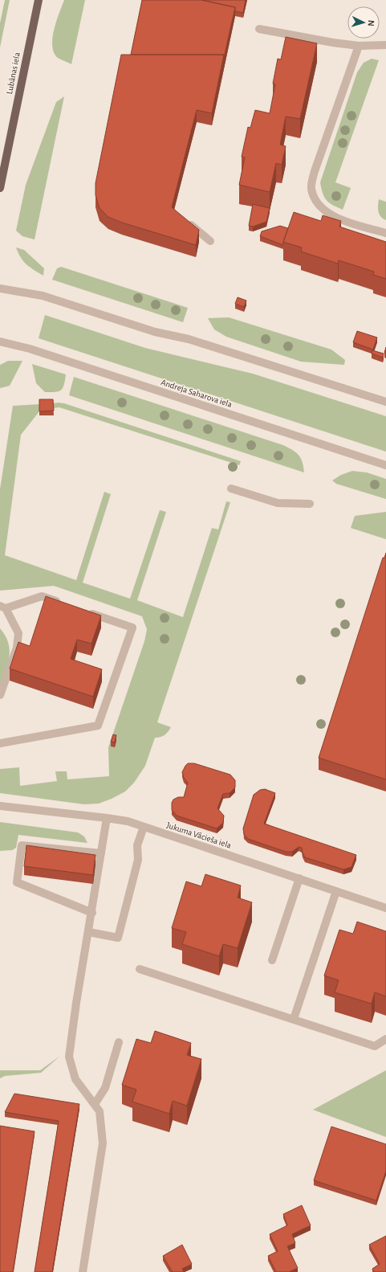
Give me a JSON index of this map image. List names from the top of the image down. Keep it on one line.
{"streets":{"main road":["Lubānas iela"],"street":["Andreja Saharova iela","Jukuma Vācieša iela"]},"north":"right"}
